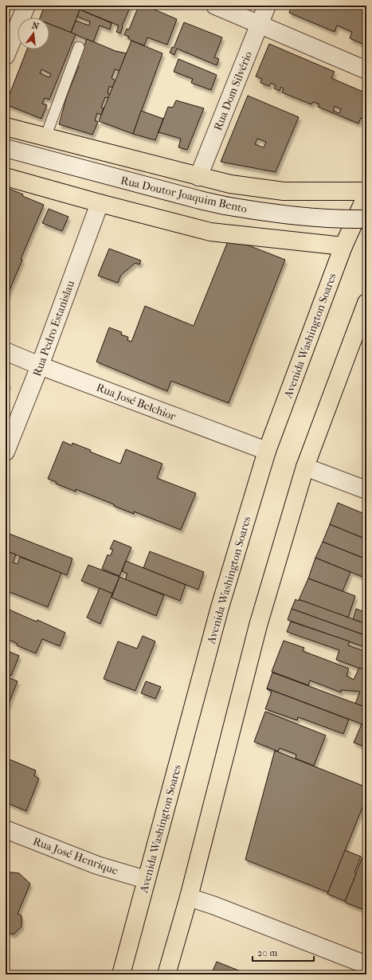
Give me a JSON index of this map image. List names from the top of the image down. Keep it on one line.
{"streets":{"highway":["Avenida Washington Soares"],"street":["Rua Dom Silvério","Rua Doutor Joaquim Bento","Rua Pedro Estanislau","Rua José Belchior","Rua José Henrique"]},"crossings":[["Rua Pedro Estanislau","Rua José Belchior"],["Avenida Washington Soares","Rua José Belchior"],["Avenida Washington Soares","Rua José Henrique"]],"scale_bar":"20 m","north":"top"}
